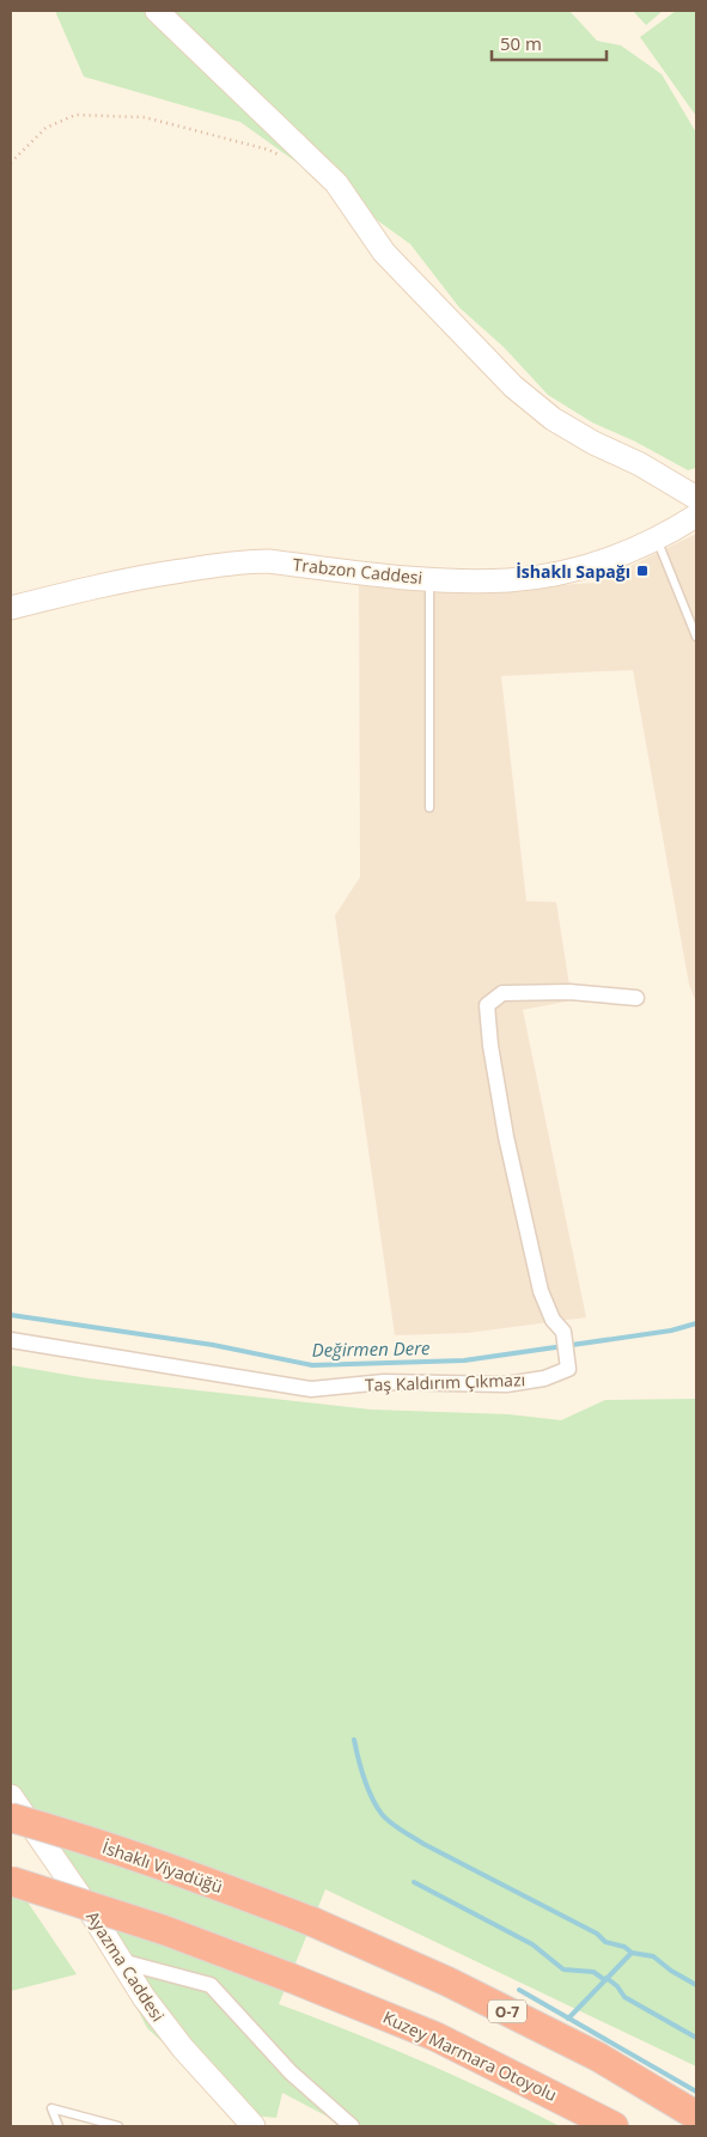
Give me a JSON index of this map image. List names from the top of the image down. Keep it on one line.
{"streets":{"highway":["İshaklı Viyadüğü","O-7","Kuzey Marmara Otoyolu"],"street":["Trabzon Caddesi","Taş Kaldırım Çıkmazı","Ayazma Caddesi"]},"water":["Değirmen Dere"],"places":{"transit":["İshaklı Sapağı"]},"scale_bar":"50 m"}
